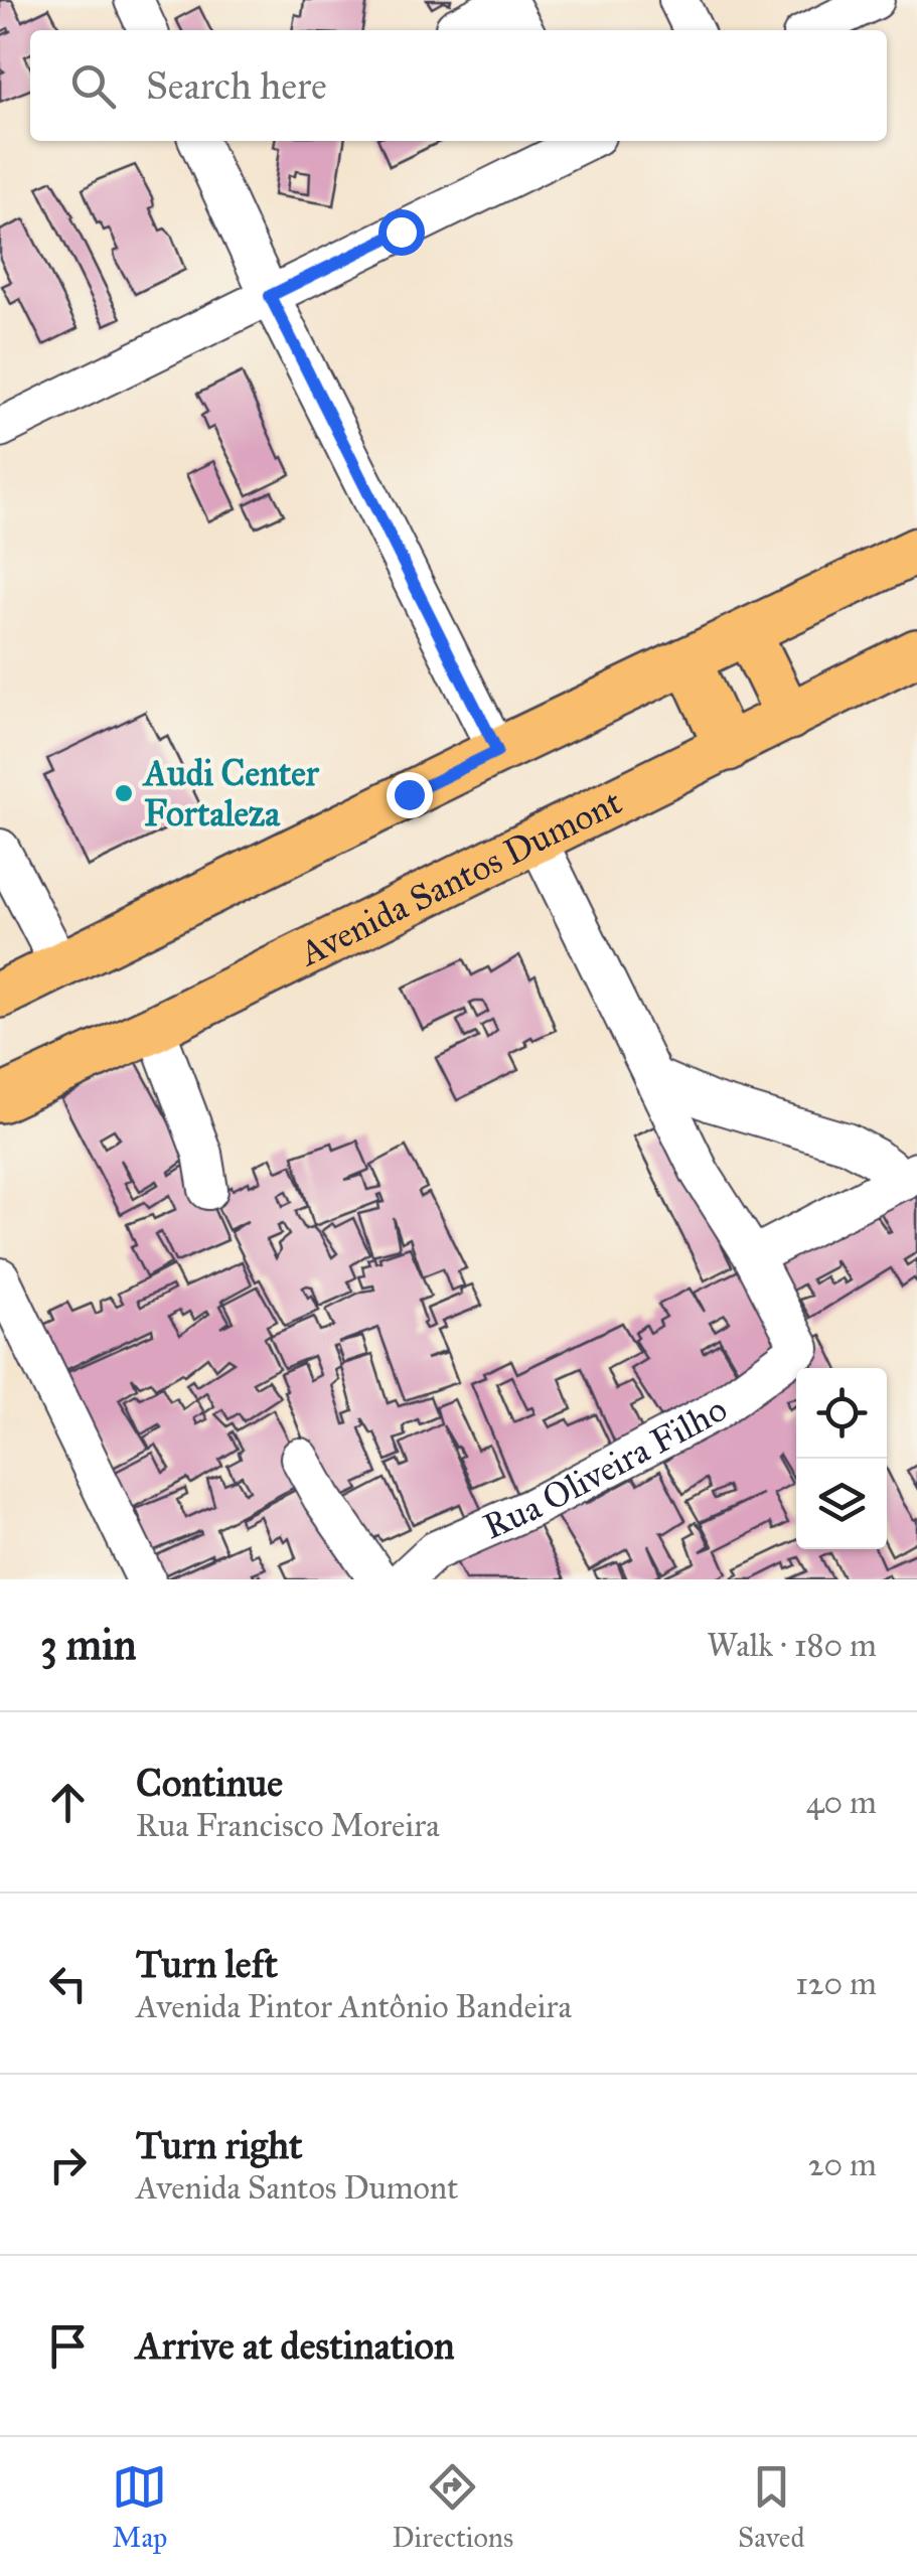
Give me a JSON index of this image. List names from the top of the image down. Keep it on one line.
{"streets":{"main road":["Avenida Santos Dumont"],"street":["Rua Oliveira Filho"]},"places":["Audi Center Fortaleza"],"page":{"search":"Search here","heading":["3 min","Walk · 180 m"],"list":[["Continue","Rua Francisco Moreira","40 m"],["Turn left","Avenida Pintor Antônio Bandeira","120 m"],["Turn right","Avenida Santos Dumont","20 m"],"Arrive at destination"],"nav":["Map","Directions","Saved"]}}
